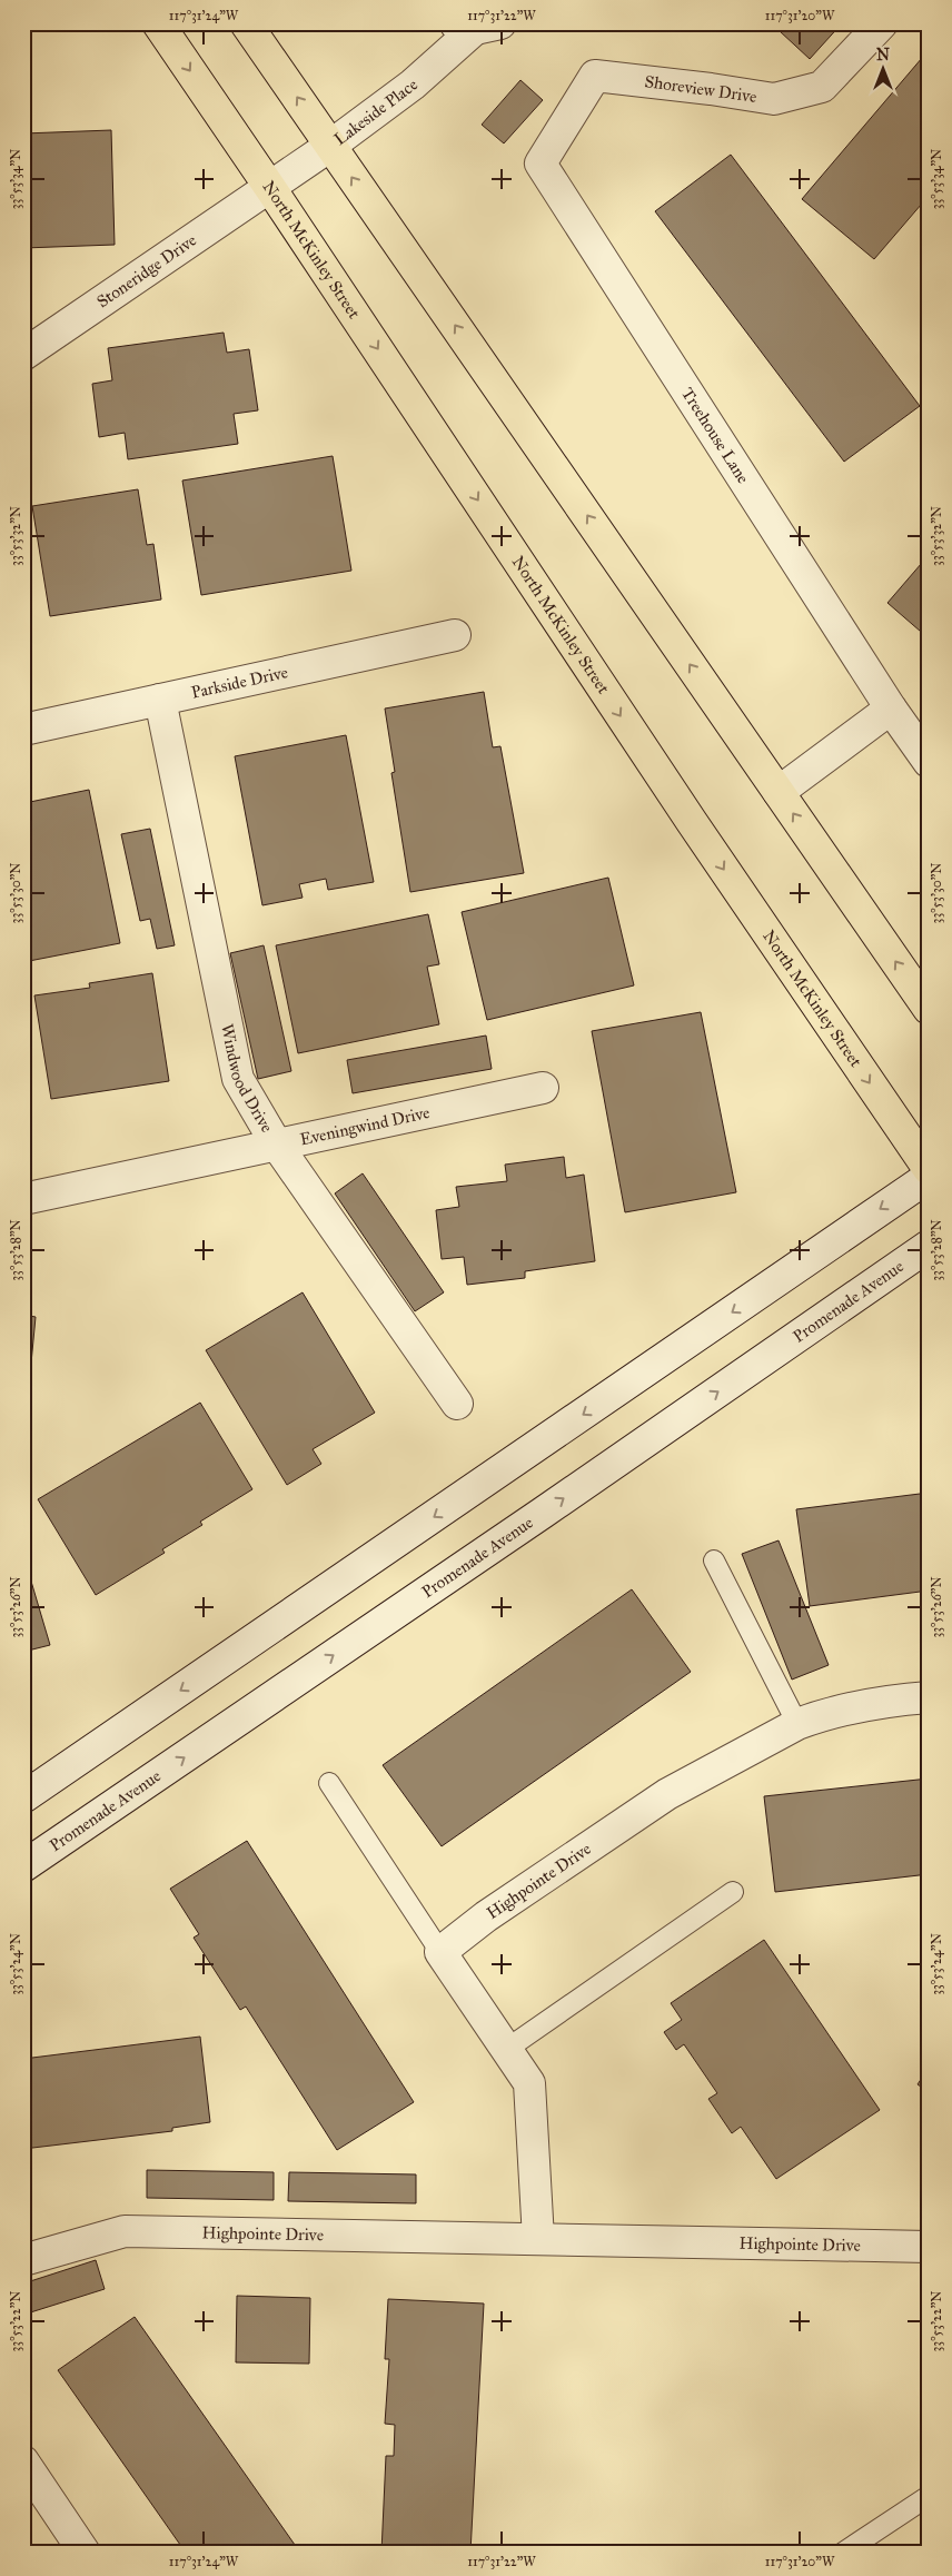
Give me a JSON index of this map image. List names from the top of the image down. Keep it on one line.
{"streets":{"main road":["North McKinley Street"],"street":["Shoreview Drive","Lakeside Place","Stoneridge Drive","Treehouse Lane","Parkside Drive","Windwood Drive","Eveningwind Drive","Promenade Avenue","Highpointe Drive"]},"crossings":[["Shoreview Drive","Treehouse Lane"],["Lakeside Place","North McKinley Street"],["Lakeside Place","Stoneridge Drive"],["North McKinley Street","Stoneridge Drive"],["Parkside Drive","Windwood Drive"],["Windwood Drive","Eveningwind Drive"]],"north":"top","coordinates":["117°31'24\"W","117°31'22\"W","117°31'20\"W","33°53'34\"N","33°53'32\"N","33°53'30\"N","33°53'28\"N","33°53'26\"N","33°53'24\"N","33°53'22\"N"]}
